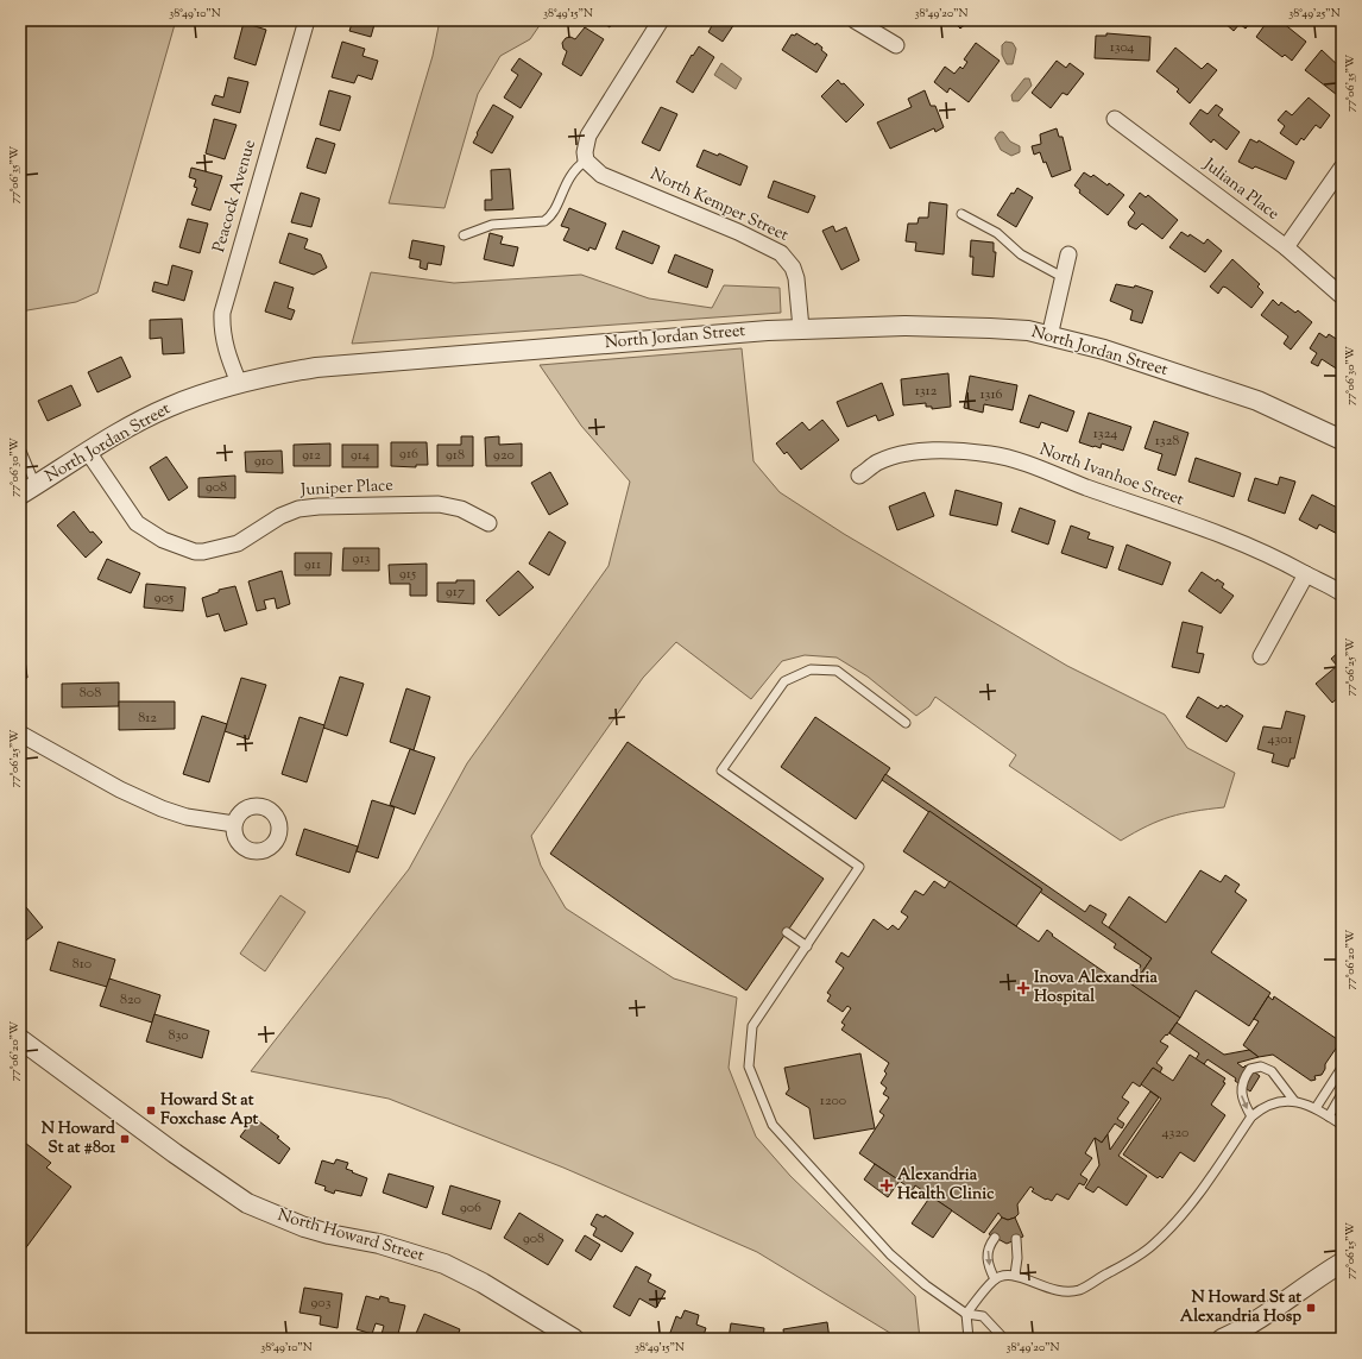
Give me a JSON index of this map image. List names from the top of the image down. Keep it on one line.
{"streets":{"street":["Juliana Place","Peacock Avenue","North Kemper Street","North Jordan Street","North Ivanhoe Street","Juniper Place","North Howard Street"]},"crossings":[["Peacock Avenue","North Jordan Street"],["North Kemper Street","North Jordan Street"],["North Jordan Street","Juniper Place"]],"places":{"health":["Inova Alexandria Hospital","Alexandria Health Clinic"],"transit":["Howard St at Foxchase Apt","N Howard St at #801","N Howard St at Alexandria Hosp"]},"house_numbers":["1304","1312","1316","1324","1328","916","912","914","918","920","910","908","913","911","915","917","905","808","812","4301","810","820","830","1200","4320","906","908","903"],"coordinates":["38°49'10\"N","38°49'15\"N","38°49'20\"N","38°49'25\"N","77°06'35\"W","77°06'30\"W","77°06'25\"W","77°06'20\"W","77°06'15\"W"]}
